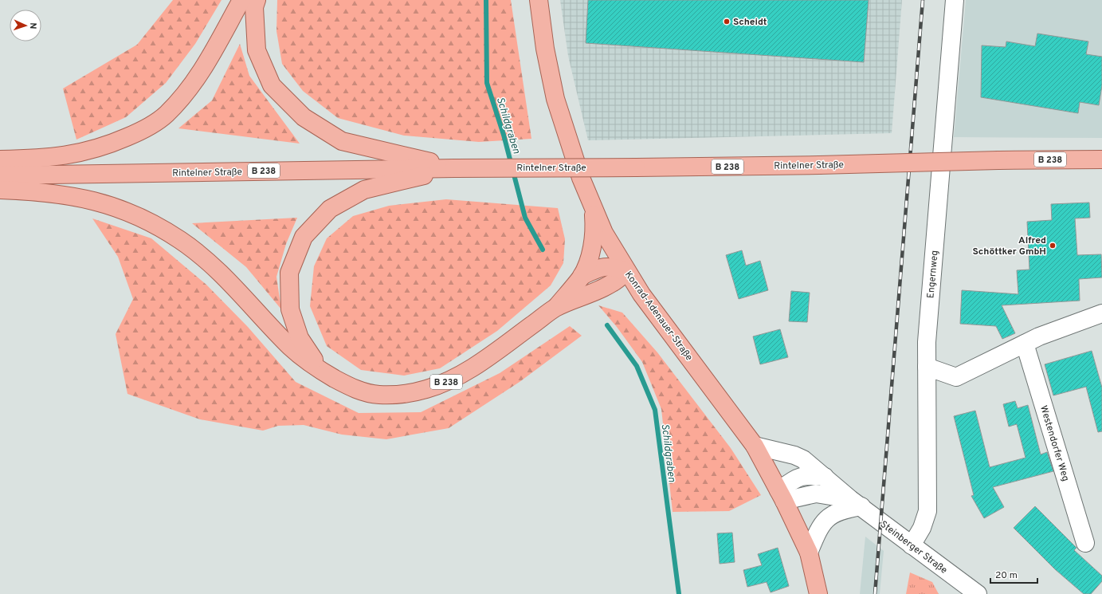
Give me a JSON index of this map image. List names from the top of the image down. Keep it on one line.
{"streets":{"main road":["B 238","Rintelner Straße","Konrad-Adenauer-Straße"],"street":["Engernweg","Westendorfer Weg","Steinberger Straße"]},"crossings":[["B 238","Rintelner Straße"],["B 238","Konrad-Adenauer-Straße"],["Engernweg","Steinberger Straße"],["Konrad-Adenauer-Straße","Steinberger Straße"]],"water":["Schildgraben"],"places":["Scheidt","Alfred Schöttker GmbH"],"scale_bar":"20 m","north":"right"}
